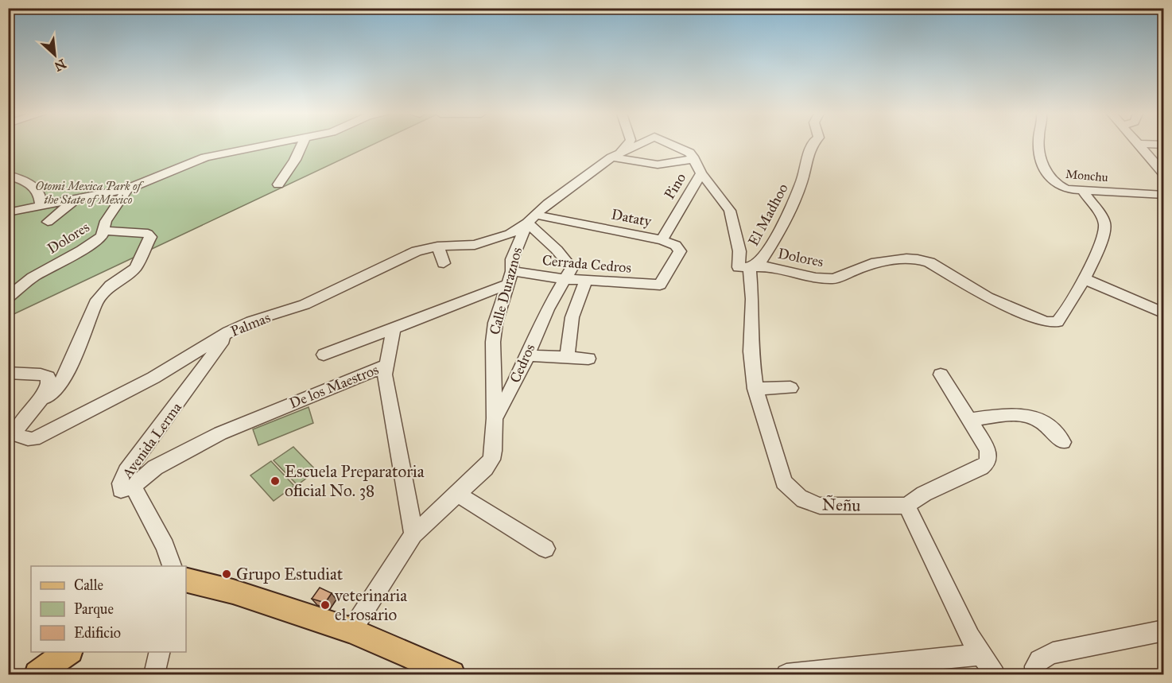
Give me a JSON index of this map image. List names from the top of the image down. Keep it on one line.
{"streets":{"street":["Monchu","Pino","El Madhoo","Dataty","Dolores","Cerrada Cedros","Calle Duraznos","Palmas","Cedros","De los Maestros","Avenida Lerma","Ñeñu"]},"crossings":[["Pino","Dataty"],["El Madhoo","Dolores"],["El Madhoo","Ñeñu"],["Dataty","Cerrada Cedros"],["Dataty","Calle Duraznos"],["Dataty","Palmas"],["Dataty","Cedros"],["Dolores","Palmas"],["Dolores","Ñeñu"],["Cerrada Cedros","Calle Duraznos"],["Cerrada Cedros","Cedros"],["Calle Duraznos","Palmas"],["Calle Duraznos","Cedros"],["Palmas","Cedros"],["Palmas","Avenida Lerma"],["De los Maestros","Avenida Lerma"]],"parks":["Otomi Mexica Park of the State of Mexico"],"places":["Escuela Preparatoria oficial No. 38","Grupo Estudiat","veterinaria el rosario"],"legend":["Calle","Parque","Edificio"],"north":"bottom right"}
